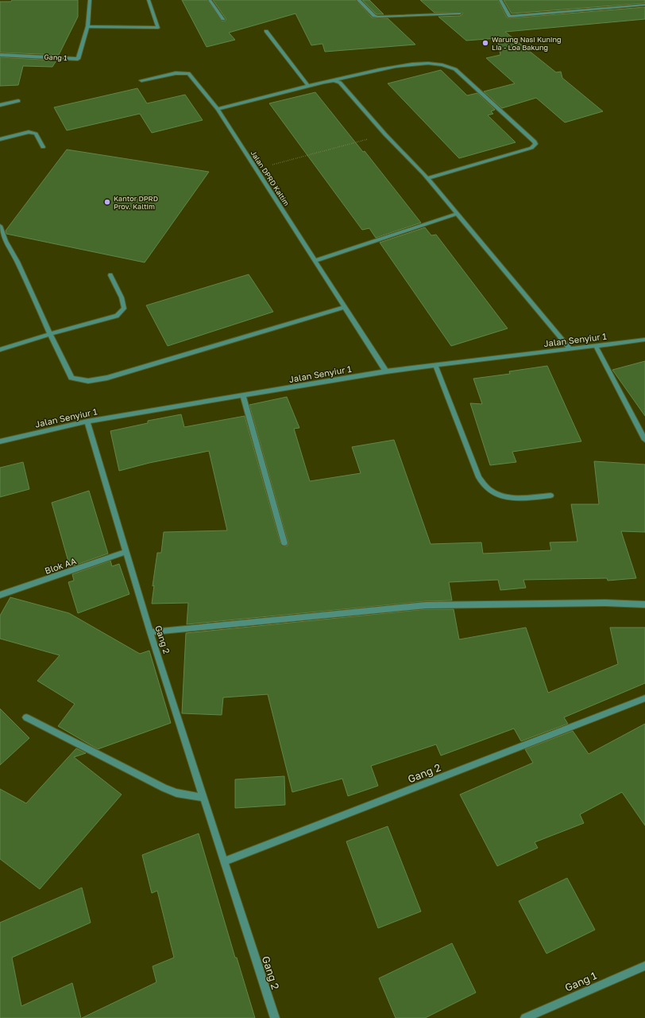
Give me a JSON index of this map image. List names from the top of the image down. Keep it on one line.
{"streets":{"street":["Gang 1","Jalan DPRD Kaltim","Jalan Senyiur 1","Blok AA","Gang 2"]},"crossings":[["Jalan DPRD Kaltim","Jalan Senyiur 1"],["Jalan Senyiur 1","Gang 2"],["Blok AA","Gang 2"]],"places":["Warung Nasi Kuning Lia - Loa Bakung","Kantor DPRD Prov. Kaltim"]}
